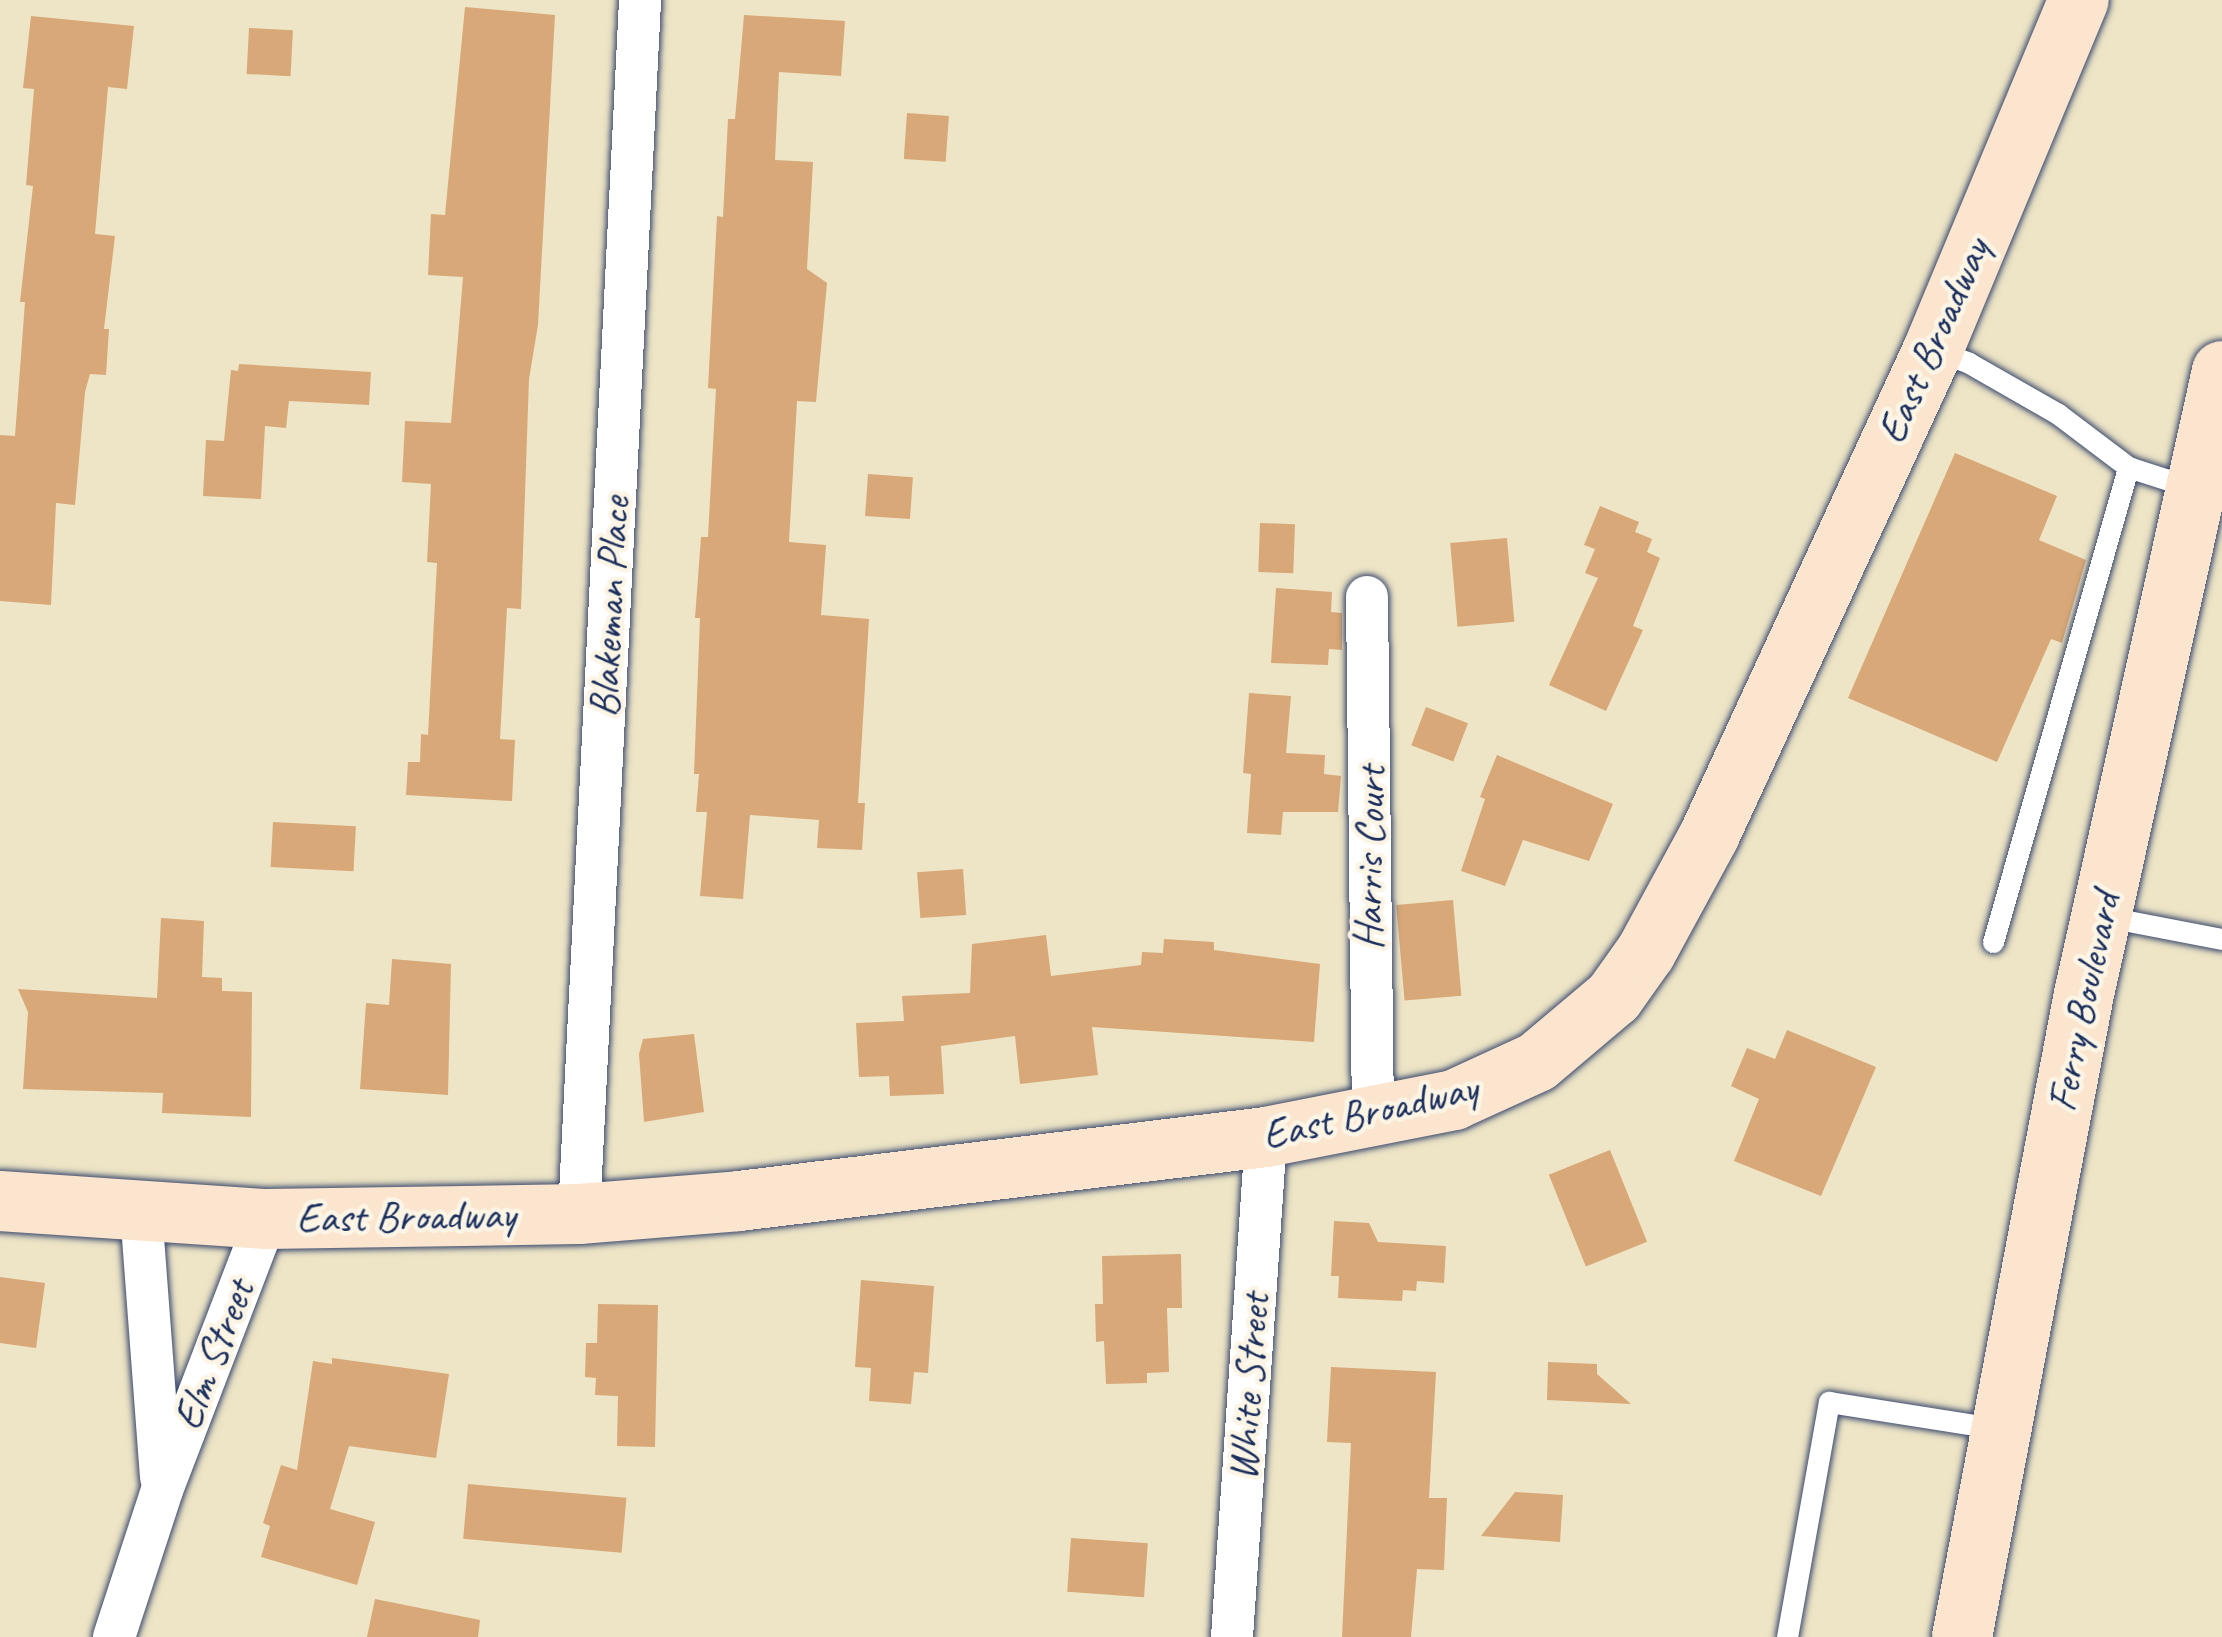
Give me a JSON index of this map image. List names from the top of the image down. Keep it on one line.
{"streets":{"street":["East Broadway","Blakeman Place","Harris Court","Ferry Boulevard","Elm Street","White Street"]},"crossings":[["East Broadway","Blakeman Place"],["East Broadway","Harris Court"],["East Broadway","Elm Street"],["East Broadway","White Street"]]}
